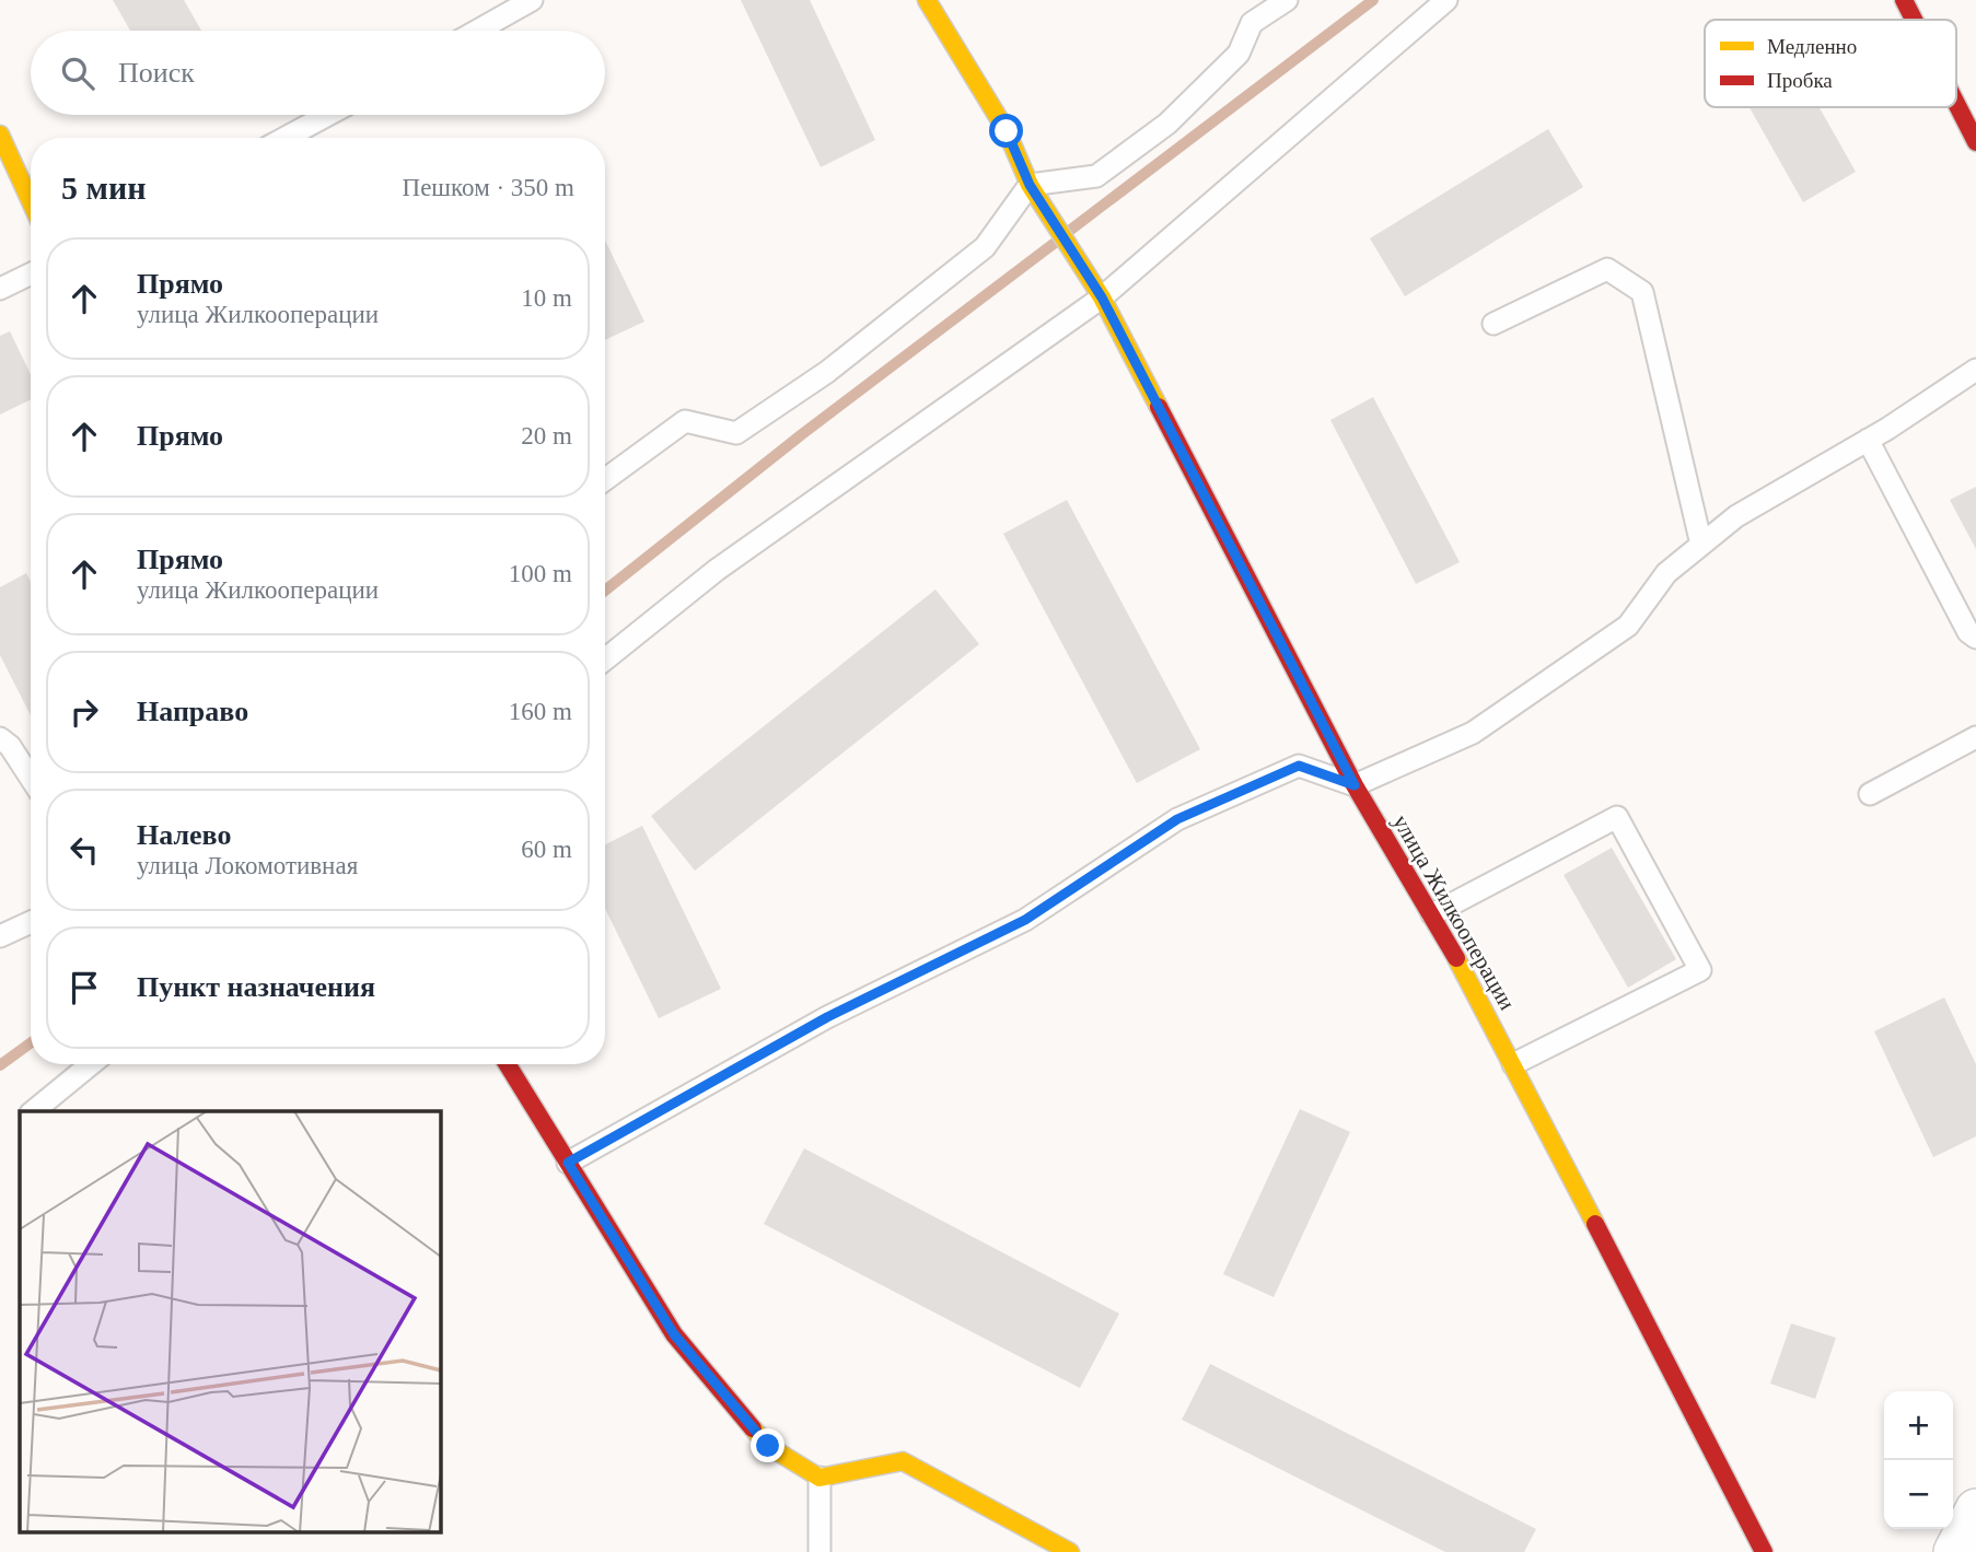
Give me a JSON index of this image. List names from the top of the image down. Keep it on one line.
{"streets":{"street":["улица Жилкооперации"]},"legend":["Медленно","Пробка"],"page":{"search":"Поиск","heading":["5 мин","Пешком · 350 m"],"list":[["Прямо","улица Жилкооперации","10 m"],["Прямо","20 m"],["Прямо","улица Жилкооперации","100 m"],["Направо","160 m"],["Налево","улица Локомотивная","60 m"],"Пункт назначения"],"map_buttons":["+","−"]}}
